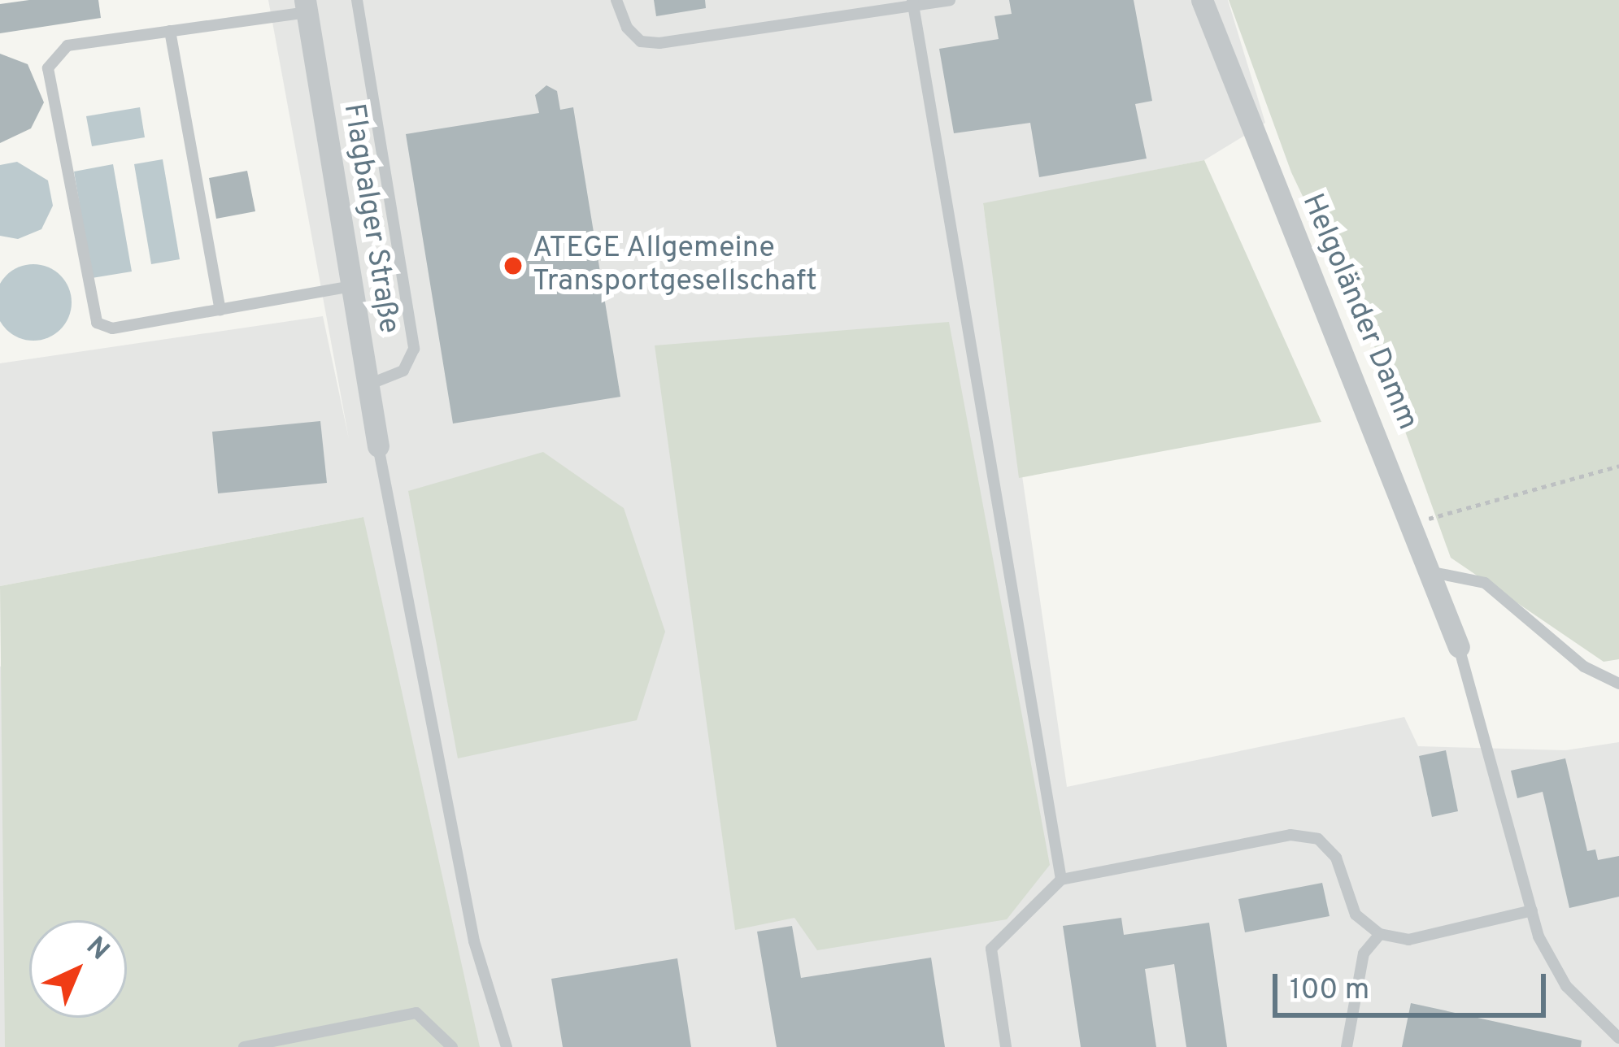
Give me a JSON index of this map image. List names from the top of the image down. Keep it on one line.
{"streets":{"street":["Flagbalger Straße","Helgoländer Damm"]},"places":["ATEGE Allgemeine Transportgesellschaft"],"scale_bar":"100 m","north":"top right"}
